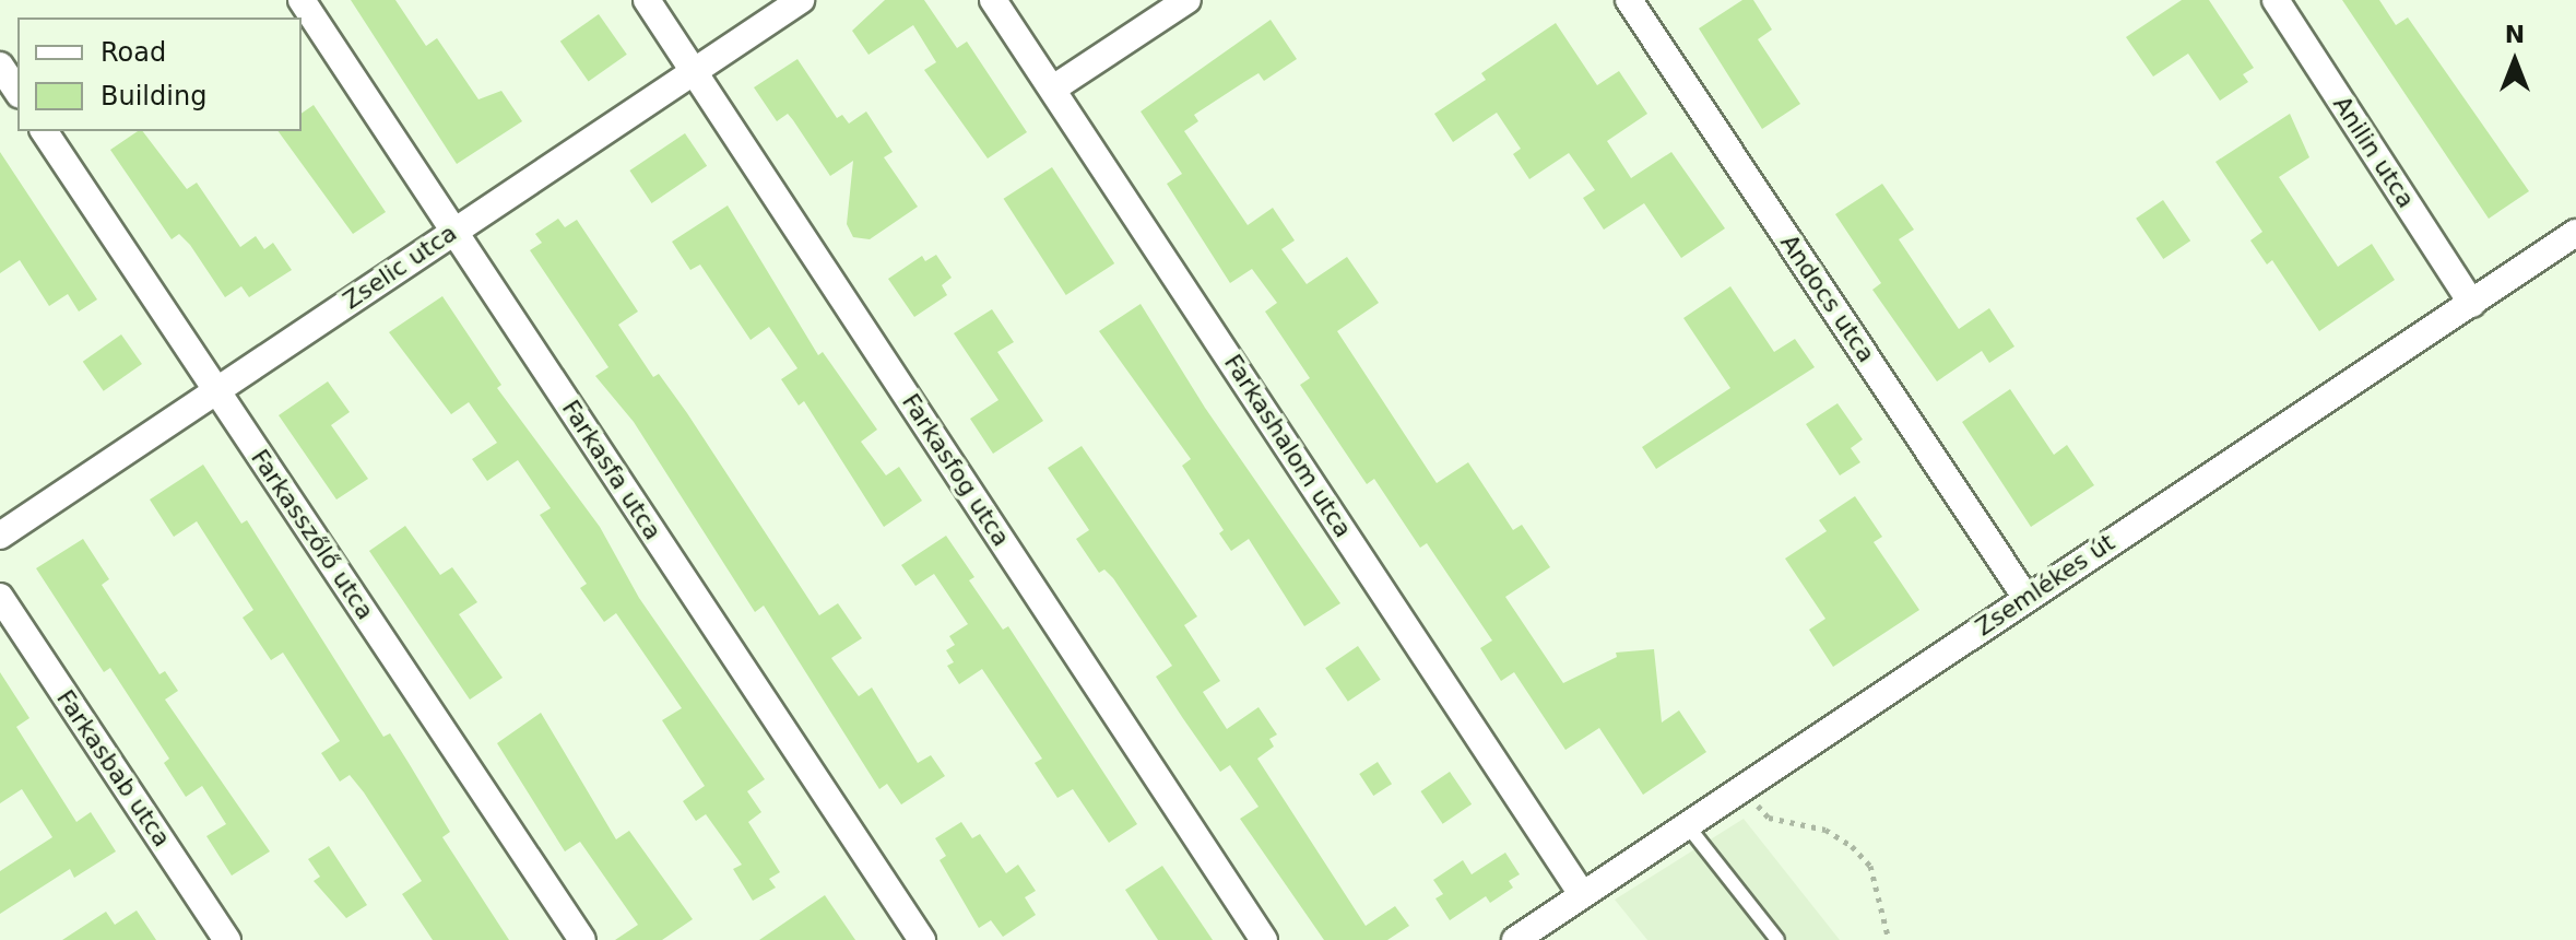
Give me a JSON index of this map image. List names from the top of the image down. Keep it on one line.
{"streets":{"street":["Anilin utca","Zselic utca","Andocs utca","Farkashalom utca","Farkasfa utca","Farkasfog utca","Farkasszőlő utca","Zsemlékes út","Farkasbab utca"]},"crossings":[["Anilin utca","Zsemlékes út"],["Zselic utca","Farkasfa utca"],["Zselic utca","Farkasfog utca"],["Zselic utca","Farkasszőlő utca"],["Andocs utca","Zsemlékes út"],["Farkashalom utca","Zsemlékes út"]],"legend":["Road","Building"],"north":"top"}
